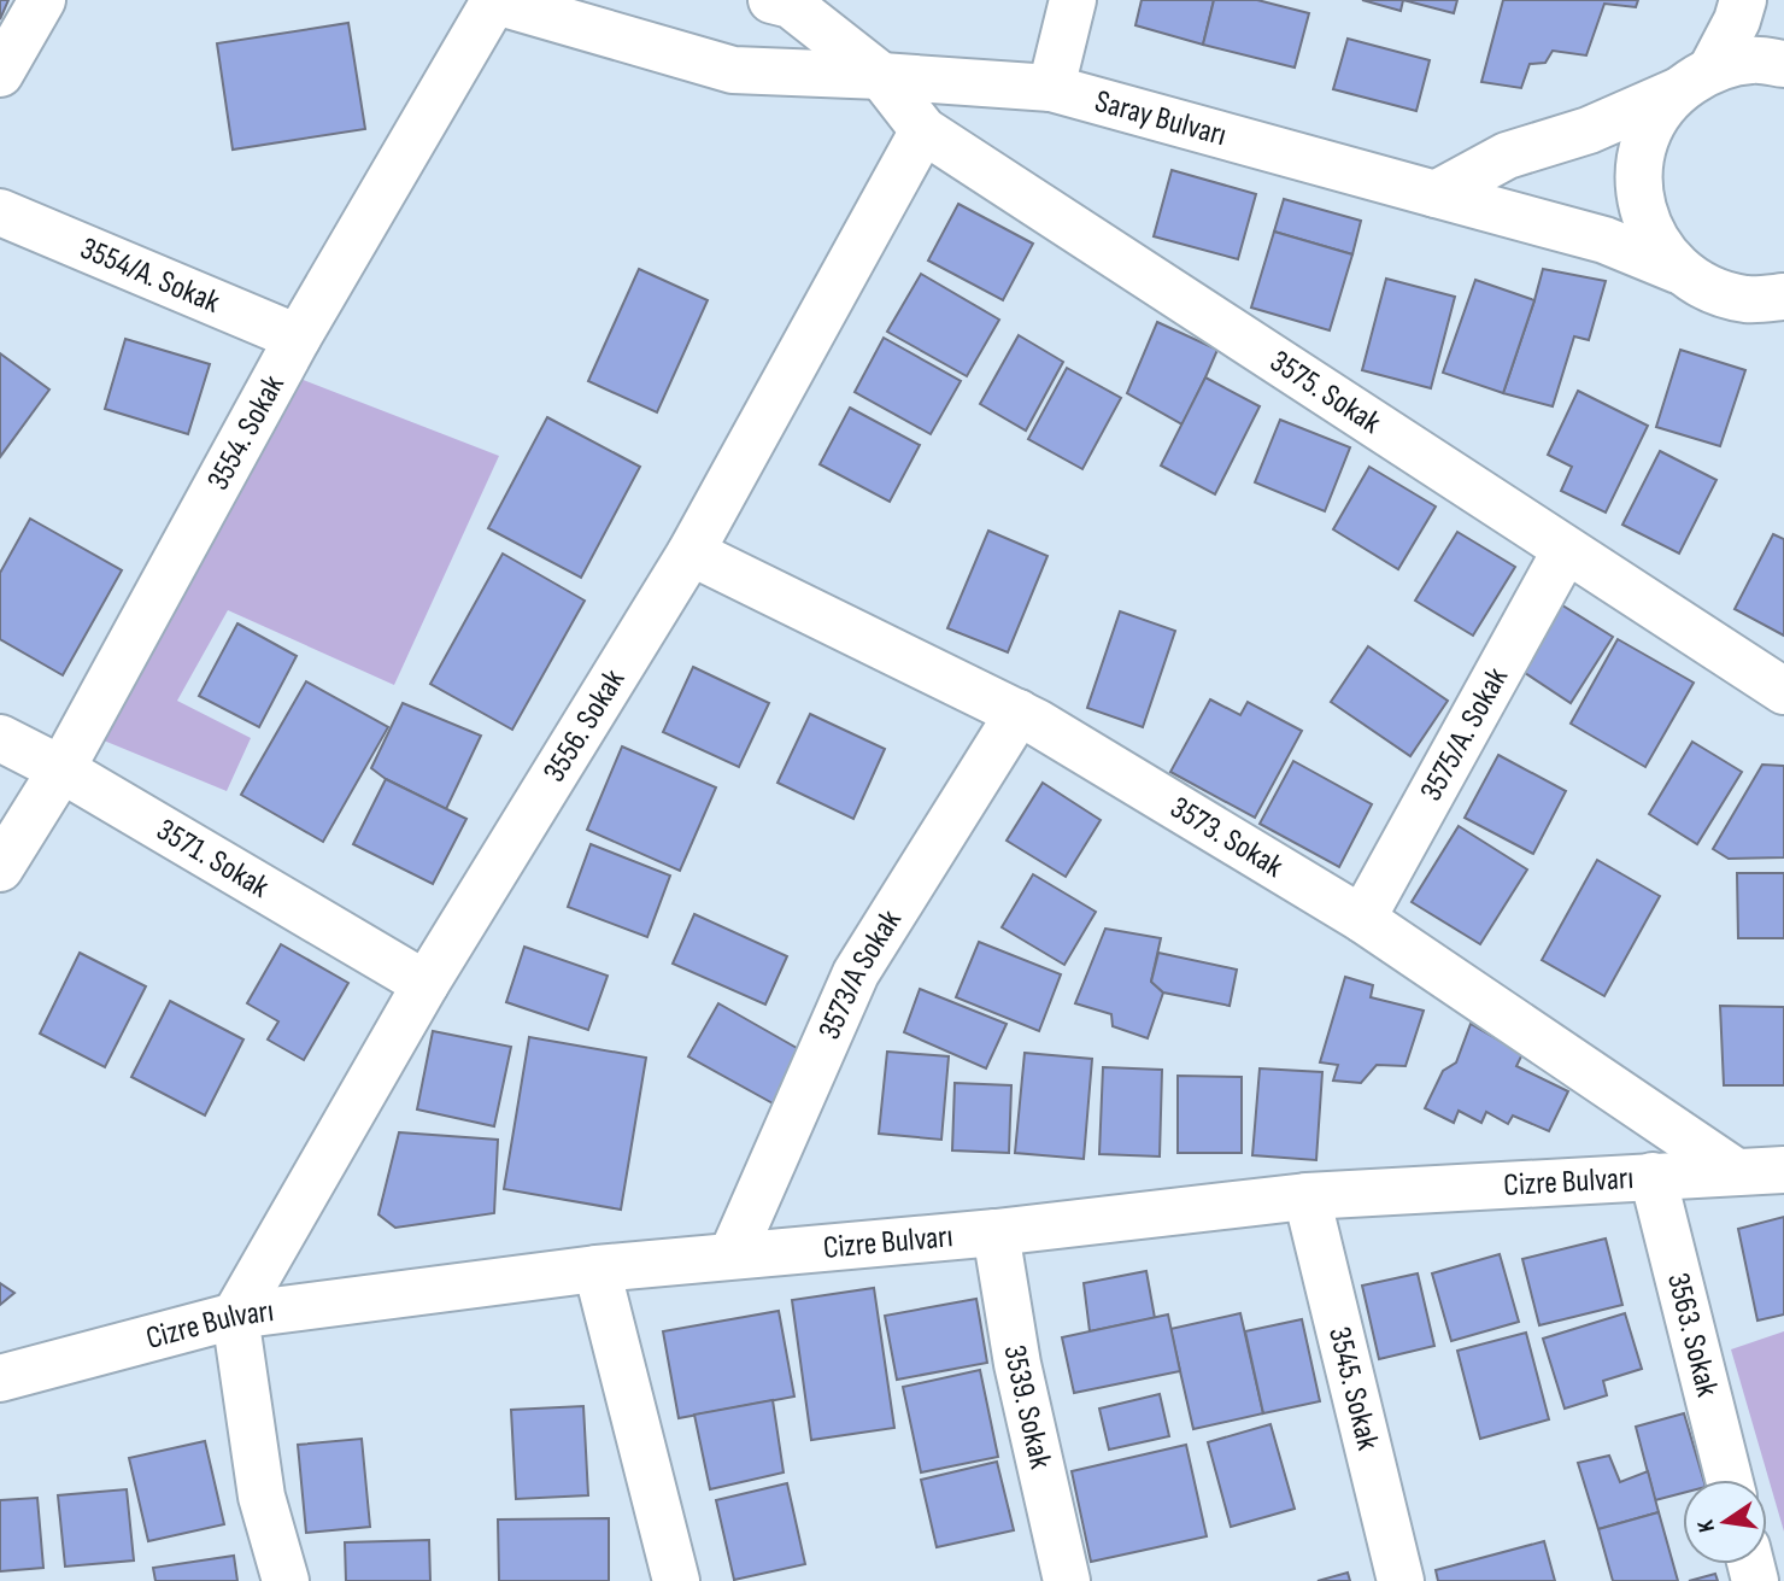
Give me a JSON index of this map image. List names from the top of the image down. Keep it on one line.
{"streets":{"street":["Saray Bulvarı","3554/A. Sokak","3575. Sokak","3554. Sokak","3556. Sokak","3575/A. Sokak","3573. Sokak","3571. Sokak","3573/A Sokak","Cizre Bulvarı","3563. Sokak","3545. Sokak","3539. Sokak"]},"crossings":[["Saray Bulvarı","3575. Sokak"],["Saray Bulvarı","3554. Sokak"],["3554/A. Sokak","3554. Sokak"],["3575. Sokak","3556. Sokak"],["3575. Sokak","3575/A. Sokak"],["3554. Sokak","3571. Sokak"],["3556. Sokak","3573. Sokak"],["3556. Sokak","3571. Sokak"],["3556. Sokak","Cizre Bulvarı"],["3575/A. Sokak","3573. Sokak"],["3573. Sokak","3573/A Sokak"],["3573. Sokak","Cizre Bulvarı"],["3573/A Sokak","Cizre Bulvarı"],["Cizre Bulvarı","3563. Sokak"],["Cizre Bulvarı","3545. Sokak"],["Cizre Bulvarı","3539. Sokak"]],"north":"left"}
